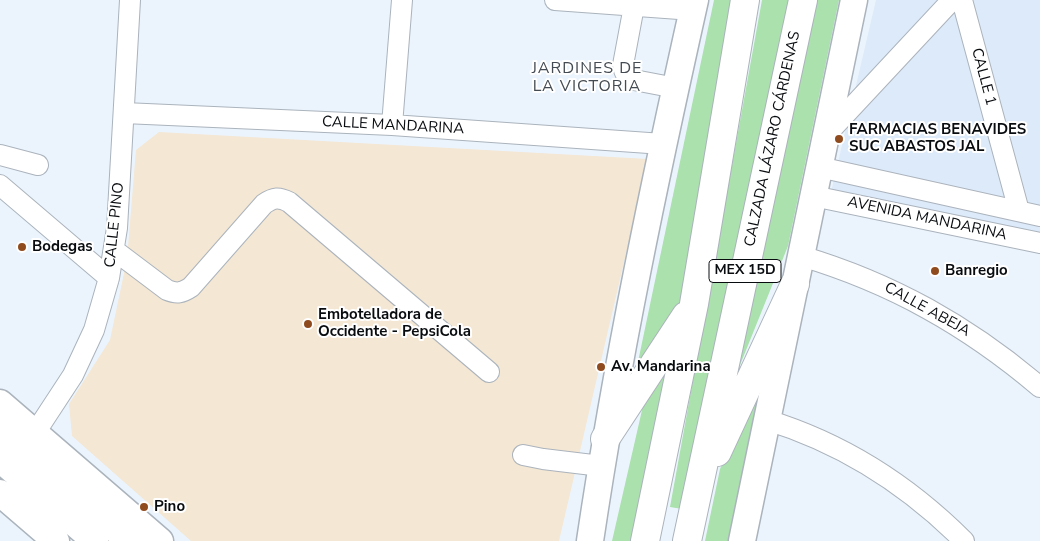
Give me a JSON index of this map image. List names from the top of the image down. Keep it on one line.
{"streets":{"highway":["CALZADA LÁZARO CÁRDENAS","MEX 15D"],"street":["CALLE 1","CALLE MANDARINA","AVENIDA MANDARINA","CALLE PINO","CALLE ABEJA"]},"crossings":[["CALLE 1","AVENIDA MANDARINA"],["CALLE MANDARINA","CALLE PINO"]],"districts":["JARDINES DE LA VICTORIA"],"places":["FARMACIAS BENAVIDES SUC ABASTOS JAL","Bodegas","Banregio","Embotelladora de Occidente - PepsiCola","Av. Mandarina","Pino"]}
